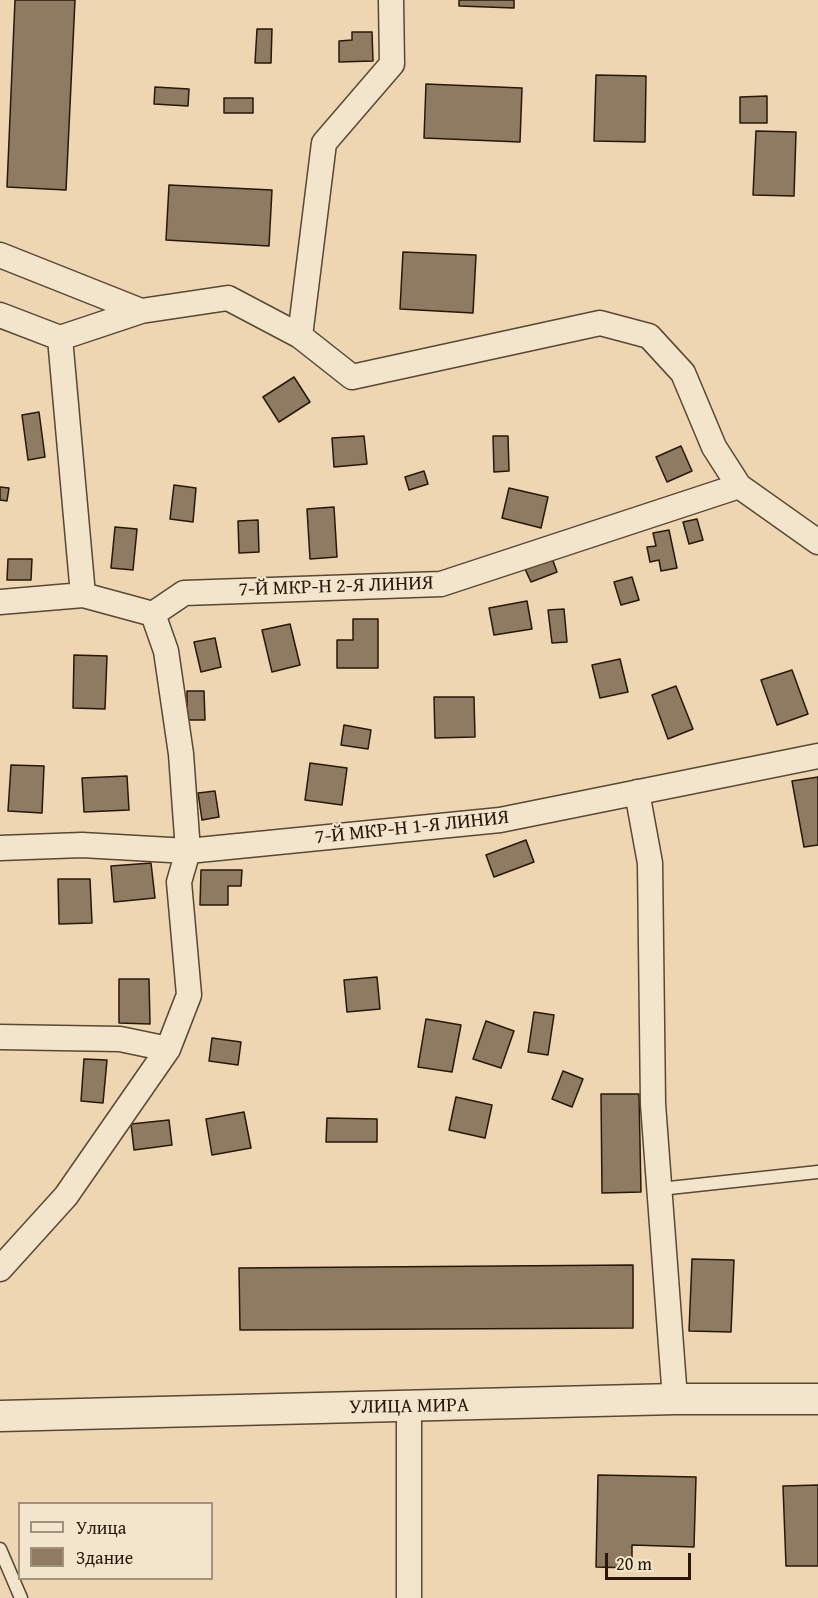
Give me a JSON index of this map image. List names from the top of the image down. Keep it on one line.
{"streets":{"street":["7-Й МКР-Н 2-Я ЛИНИЯ","7-Й МКР-Н 1-Я ЛИНИЯ","УЛИЦА МИРА"]},"legend":["Улица","Здание"],"scale_bar":"20 m"}
